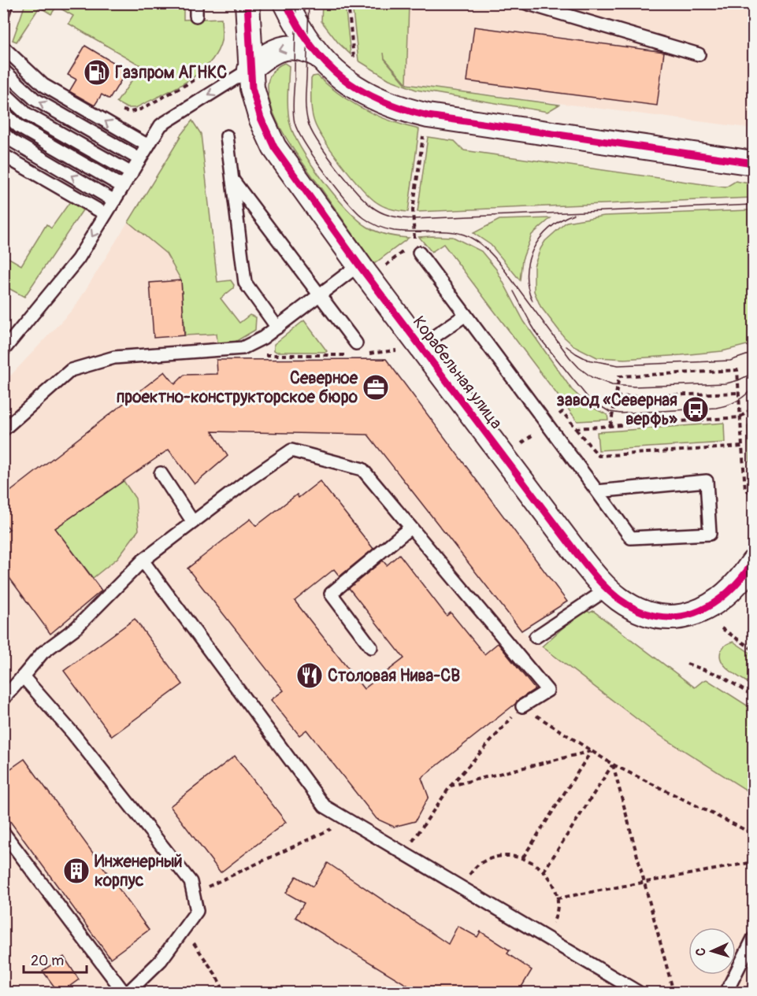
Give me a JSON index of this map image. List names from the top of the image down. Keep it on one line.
{"streets":{"street":["Корабельная улица"]},"places":{"fuel station":["Газпром АГНКС"],"office":["Северное проектно-конструкторское бюро"],"bus stop":["завод «Северная верфь»"],"restaurant":["Столовая Нива-СВ"],"building":["Инженерный корпус"]},"scale_bar":"20 m","north":"left"}
